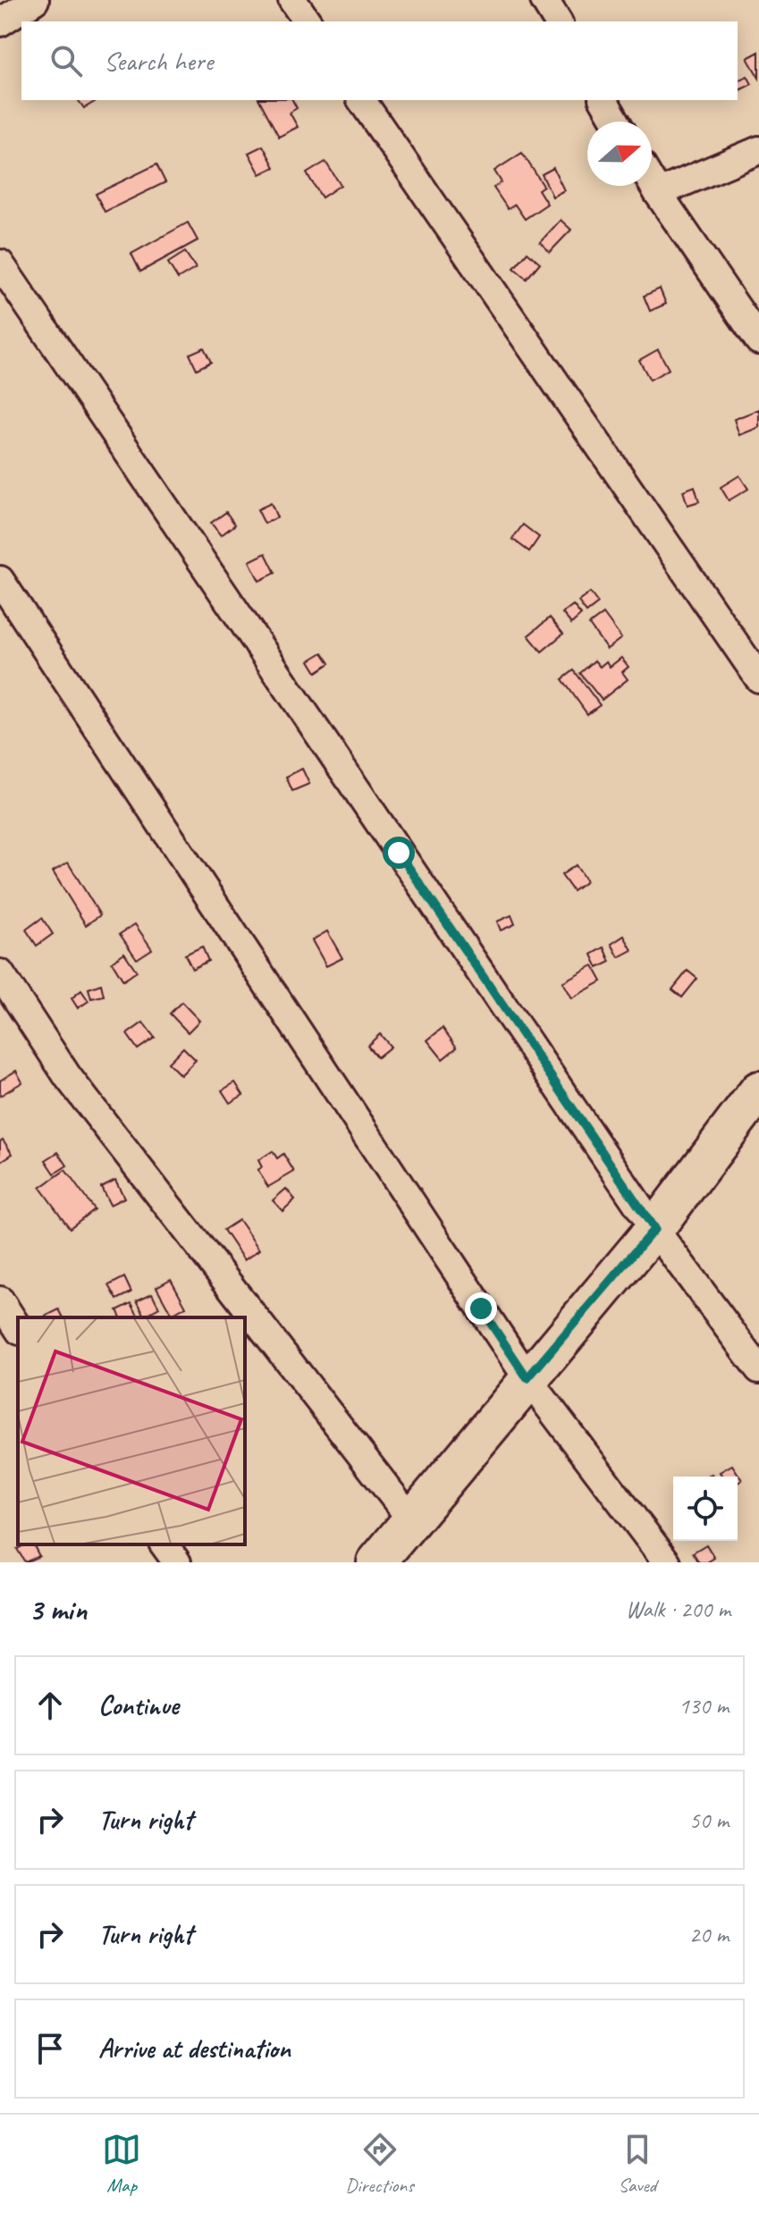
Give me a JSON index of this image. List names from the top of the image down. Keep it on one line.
{"north":"right","page":{"search":"Search here","heading":["3 min","Walk · 200 m"],"list":[["Continue","130 m"],["Turn right","50 m"],["Turn right","20 m"],"Arrive at destination"],"nav":["Map","Directions","Saved"]}}
